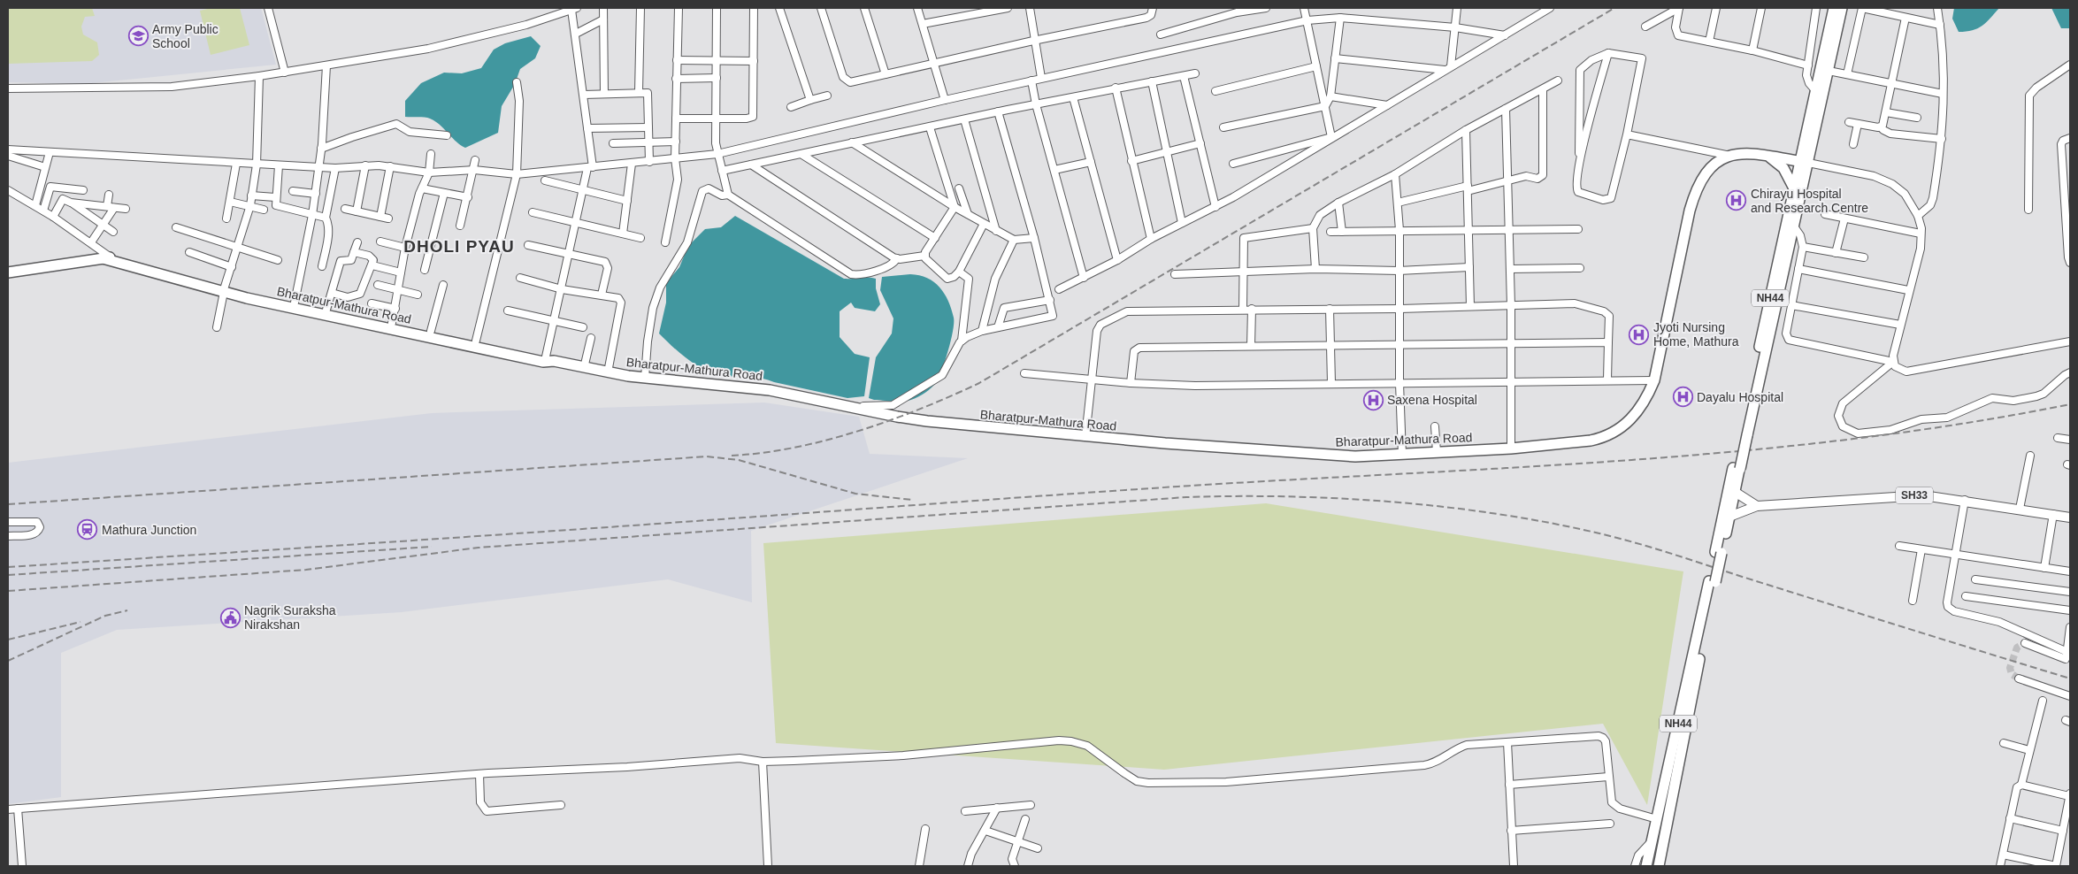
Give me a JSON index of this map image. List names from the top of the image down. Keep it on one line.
{"streets":{"highway":["NH44","Bharatpur-Mathura Road"],"main road":["SH33"]},"crossings":[["NH44","Bharatpur-Mathura Road"],["NH44","SH33"]],"districts":["DHOLI PYAU"],"places":{"school or university":["Army Public School"],"hospital":["Chirayu Hospital and Research Centre","Jyoti Nursing Home, Mathura","Dayalu Hospital","Saxena Hospital"],"station":["Mathura Junction"],"public building":["Nagrik Suraksha Nirakshan"]}}
